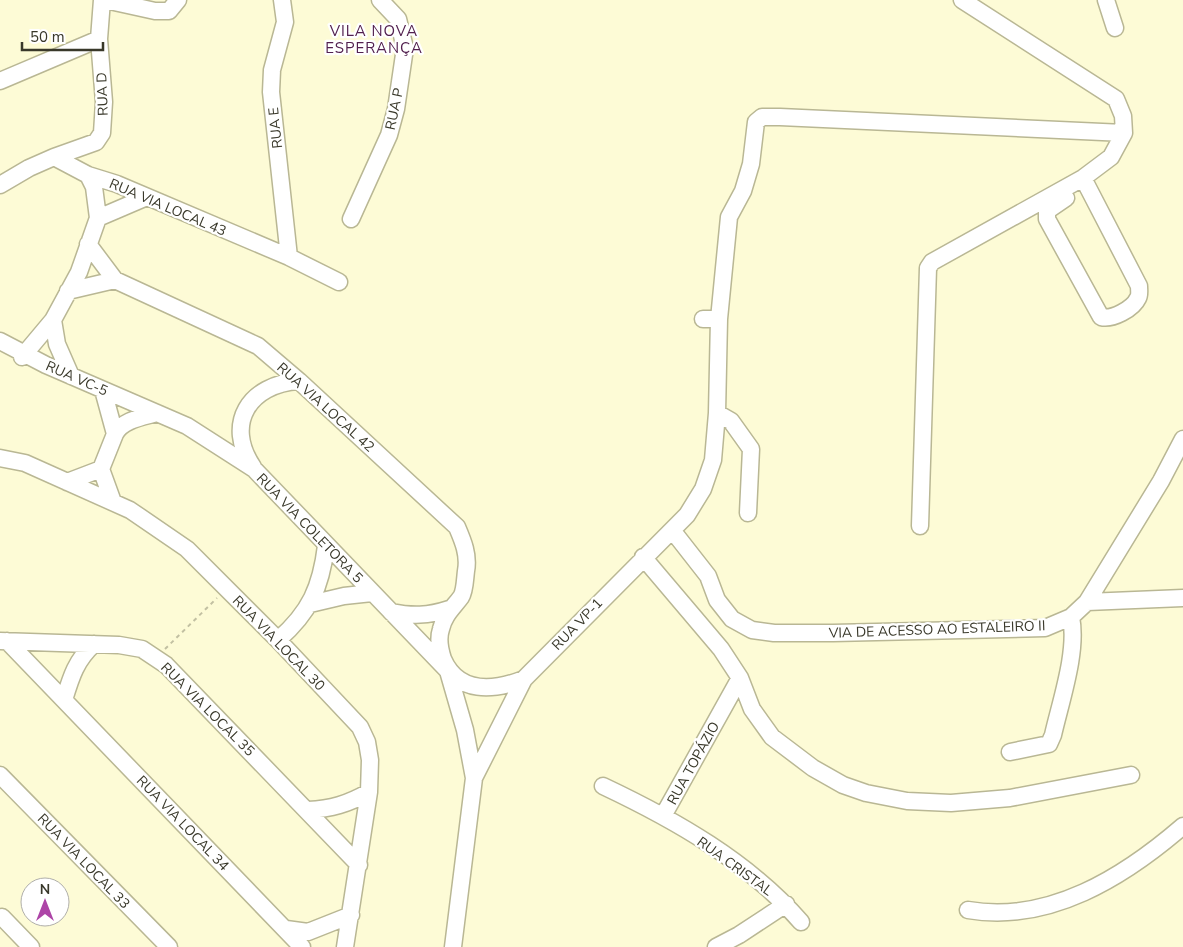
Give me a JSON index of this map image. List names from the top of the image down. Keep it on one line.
{"streets":{"street":["RUA D","RUA P","RUA E","RUA VIA LOCAL 43","RUA VC-5","RUA VIA LOCAL 42","RUA VIA COLETORA 5","RUA VP-1","VIA DE ACESSO AO ESTALEIRO II","RUA VIA LOCAL 30","RUA VIA LOCAL 35","RUA TOPÁZIO","RUA VIA LOCAL 34","RUA VIA LOCAL 33","RUA CRISTAL"]},"crossings":[["RUA D","RUA VIA LOCAL 43"],["RUA E","RUA VIA LOCAL 43"],["RUA VC-5","RUA VIA COLETORA 5"],["RUA VIA COLETORA 5","RUA VP-1"],["RUA VP-1","VIA DE ACESSO AO ESTALEIRO II"],["RUA VIA LOCAL 30","RUA VIA LOCAL 35"],["RUA VIA LOCAL 35","RUA VIA LOCAL 34"],["RUA TOPÁZIO","RUA CRISTAL"]],"districts":["VILA NOVA ESPERANÇA"],"scale_bar":"50 m","north":"top"}
